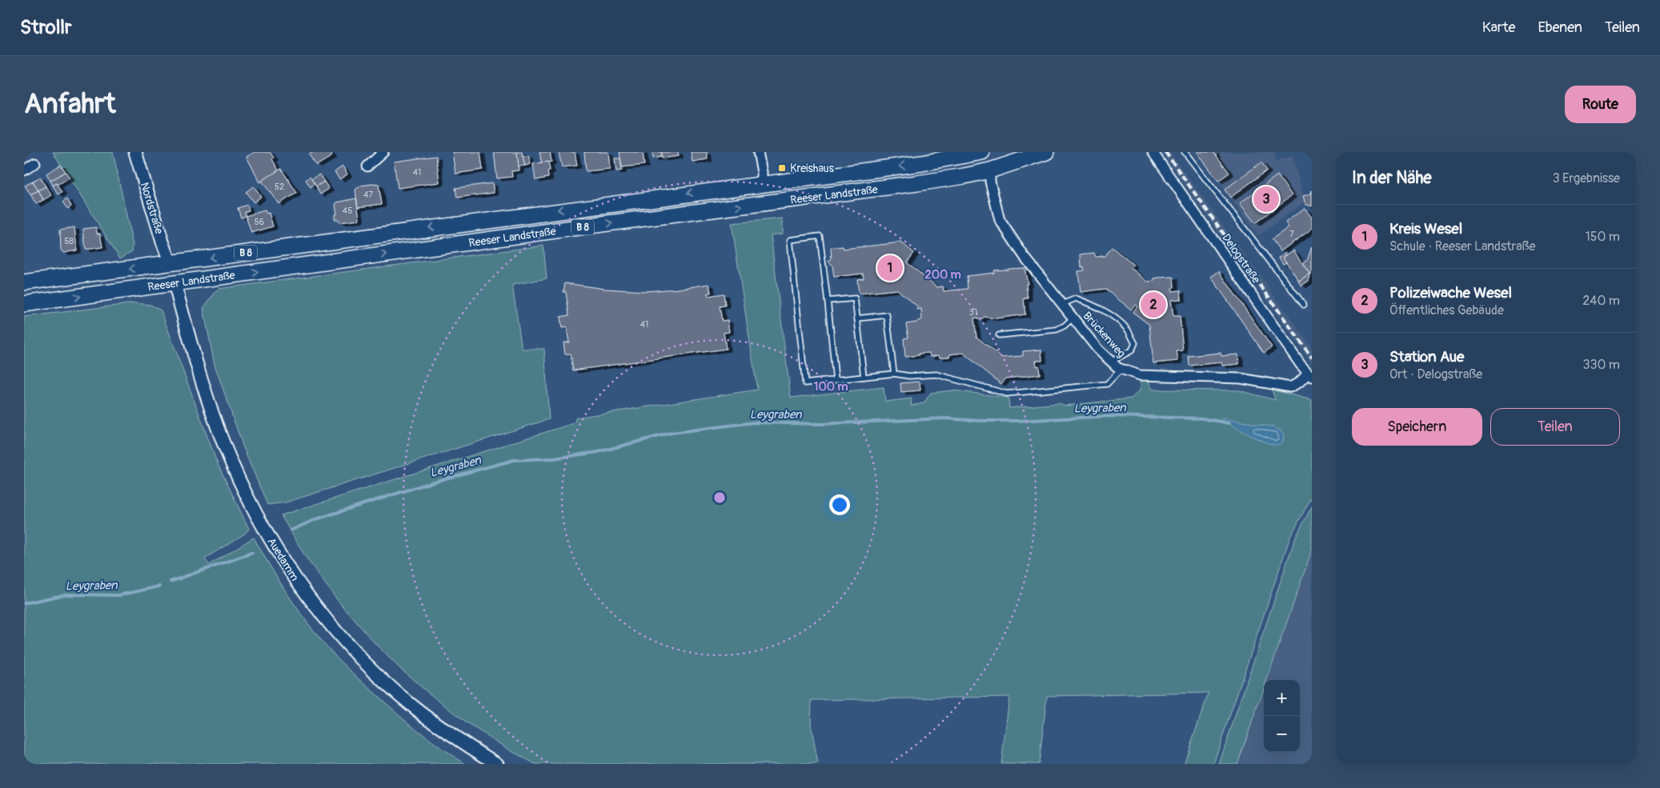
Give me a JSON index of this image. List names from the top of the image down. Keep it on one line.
{"streets":{"main road":["Reeser Landstraße","B 8"],"street":["Nordstraße","Delogstraße","Brückenweg","Auedamm"]},"crossings":[["Reeser Landstraße","Nordstraße"],["Reeser Landstraße","Brückenweg"],["Reeser Landstraße","Auedamm"],["Delogstraße","Brückenweg"]],"water":["Leygraben"],"places":{"transit":["Kreishaus"]},"house_numbers":["41","52","47","45","56","7","58","31","41"],"page":{"header":"Strollr","nav":["Karte","Ebenen","Teilen"],"buttons":["Route",["Speichern","Teilen"]],"title":"Anfahrt","heading":["In der Nähe","3 Ergebnisse"],"pins":["3","1","2"],"list":[{"mark":"1","name":"Kreis Wesel","note":"Schule · Reeser Landstraße","value":"150 m"},{"mark":"2","name":"Polizeiwache Wesel","note":"Öffentliches Gebäude","value":"240 m"},{"mark":"3","name":"Station Aue","note":"Ort · Delogstraße","value":"330 m"}],"map_buttons":["+","−"]},"rings":["200 m","100 m"]}
